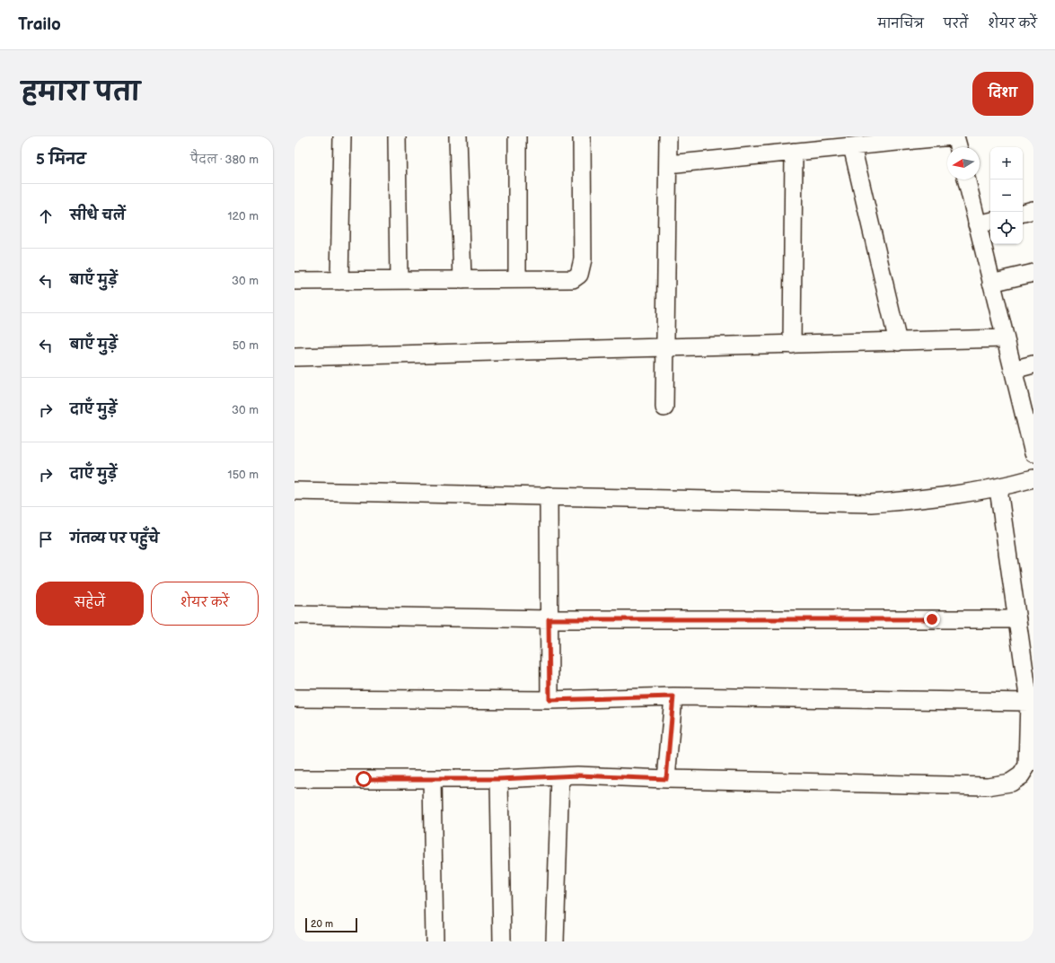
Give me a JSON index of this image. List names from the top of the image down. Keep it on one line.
{"scale_bar":"20 m","north":"left","page":{"header":"Trailo","nav":["मानचित्र","परतें","शेयर करें"],"title":"हमारा पता","buttons":["दिशा",["सहेजें","शेयर करें"]],"heading":["5 मिनट","पैदल · 380 m"],"map_buttons":["+","−"],"list":[["सीधे चलें","120 m"],["बाएँ मुड़ें","30 m"],["बाएँ मुड़ें","50 m"],["दाएँ मुड़ें","30 m"],["दाएँ मुड़ें","150 m"],"गंतव्य पर पहुँचे"],"scale":"20 m"}}
